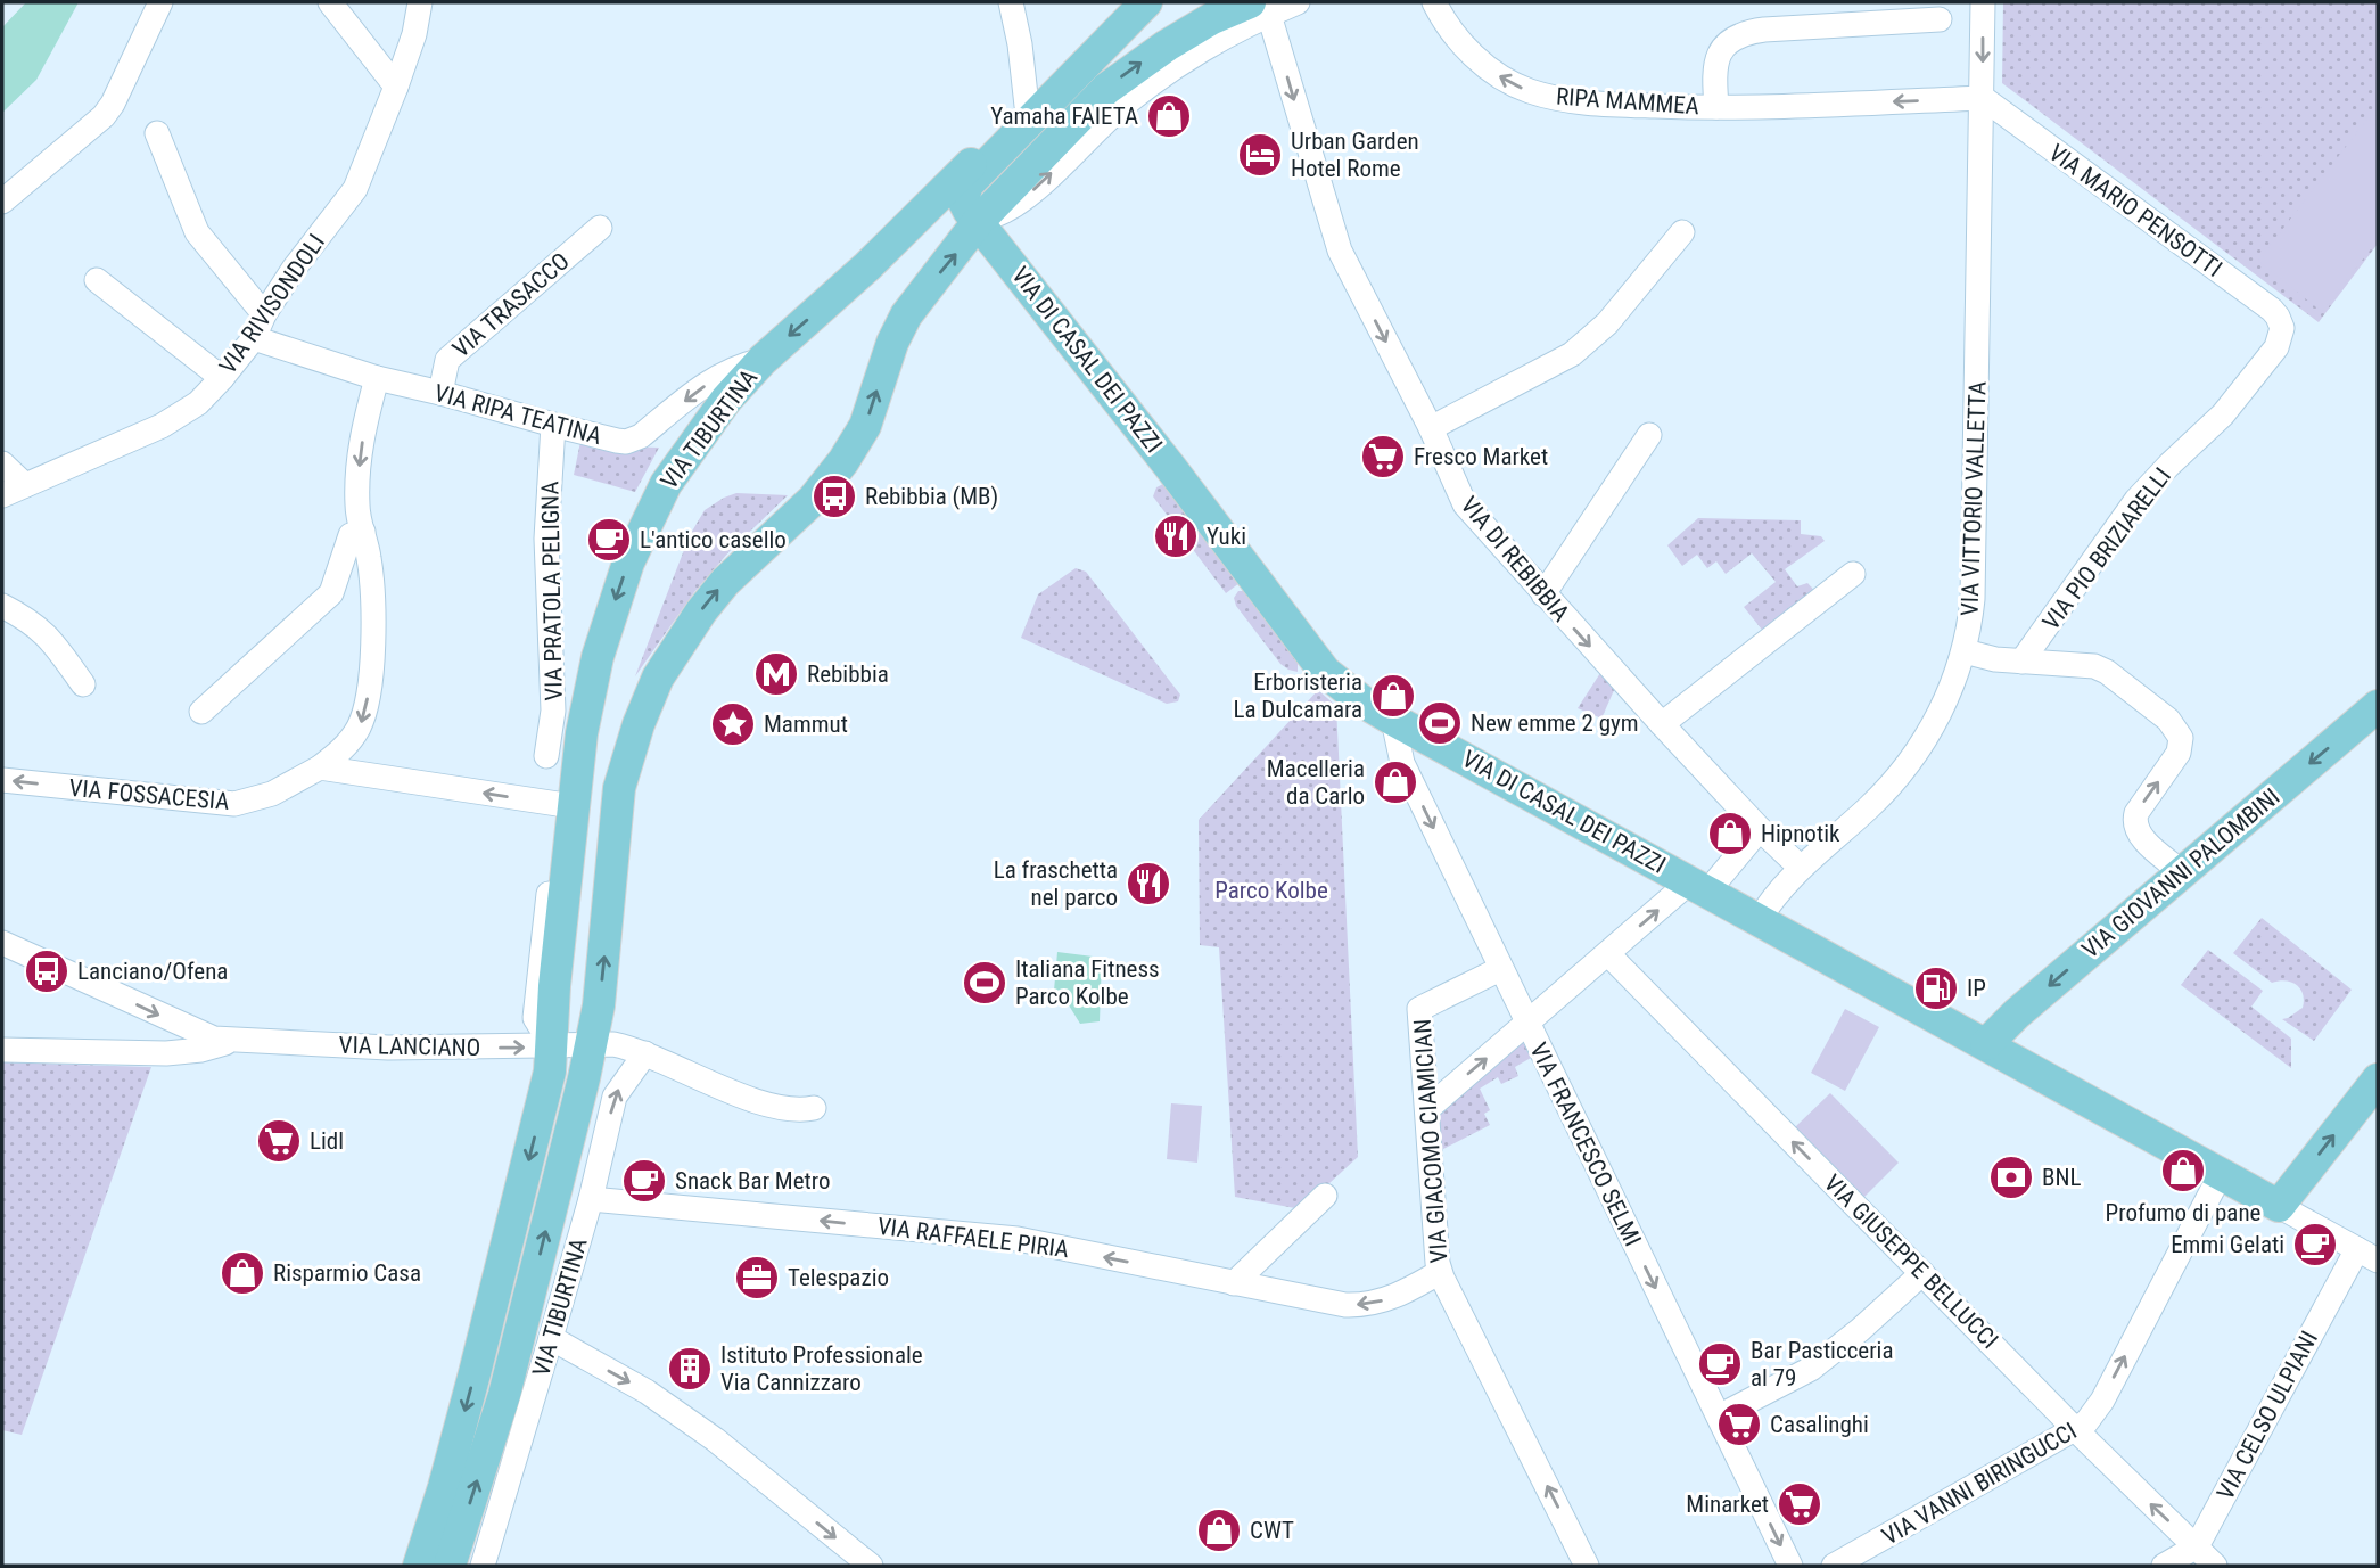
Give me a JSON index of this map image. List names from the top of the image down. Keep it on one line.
{"streets":{"main road":["VIA DI CASAL DEI PAZZI","VIA TIBURTINA","VIA GIOVANNI PALOMBINI"],"street":["RIPA MAMMEA","VIA MARIO PENSOTTI","VIA RIVISONDOLI","VIA TRASACCO","VIA RIPA TEATINA","VIA VITTORIO VALLETTA","VIA PIO BRIZIARELLI","VIA DI REBIBBIA","VIA PRATOLA PELIGNA","VIA FOSSACESIA","VIA LANCIANO","VIA GIACOMO CIAMICIAN","VIA FRANCESCO SELMI","VIA RAFFAELE PIRIA","VIA GIUSEPPE BELLUCCI","VIA CELSO ULPIANI","VIA VANNI BIRINGUCCI"]},"crossings":[["RIPA MAMMEA","VIA MARIO PENSOTTI"],["RIPA MAMMEA","VIA VITTORIO VALLETTA"],["VIA MARIO PENSOTTI","VIA VITTORIO VALLETTA"],["VIA MARIO PENSOTTI","VIA PIO BRIZIARELLI"],["VIA RIVISONDOLI","VIA RIPA TEATINA"],["VIA TRASACCO","VIA RIPA TEATINA"],["VIA DI CASAL DEI PAZZI","VIA TIBURTINA"],["VIA DI CASAL DEI PAZZI","VIA VITTORIO VALLETTA"],["VIA DI CASAL DEI PAZZI","VIA GIOVANNI PALOMBINI"],["VIA DI CASAL DEI PAZZI","VIA FRANCESCO SELMI"],["VIA DI CASAL DEI PAZZI","VIA VANNI BIRINGUCCI"],["VIA RIPA TEATINA","VIA TIBURTINA"],["VIA RIPA TEATINA","VIA PRATOLA PELIGNA"],["VIA RIPA TEATINA","VIA FOSSACESIA"],["VIA TIBURTINA","VIA LANCIANO"],["VIA TIBURTINA","VIA RAFFAELE PIRIA"],["VIA VITTORIO VALLETTA","VIA DI REBIBBIA"],["VIA GIACOMO CIAMICIAN","VIA FRANCESCO SELMI"],["VIA GIACOMO CIAMICIAN","VIA RAFFAELE PIRIA"],["VIA GIUSEPPE BELLUCCI","VIA CELSO ULPIANI"],["VIA GIUSEPPE BELLUCCI","VIA VANNI BIRINGUCCI"]],"one_way":["RIPA MAMMEA","VIA RIPA TEATINA","VIA DI REBIBBIA","VIA GIOVANNI PALOMBINI","VIA GIACOMO CIAMICIAN","VIA FRANCESCO SELMI","VIA RAFFAELE PIRIA","VIA GIUSEPPE BELLUCCI","VIA VANNI BIRINGUCCI"],"parks":["Parco Kolbe"],"places":{"shop":["Yamaha FAIETA","Erboristeria La Dulcamara","Macelleria da Carlo","Hipnotik","Profumo di pane","Risparmio Casa","CWT"],"hotel":["Urban Garden Hotel Rome"],"supermarket":["Fresco Market","Lidl","Casalinghi","Minarket"],"bus stop":["Rebibbia (MB)","Lanciano/Ofena"],"restaurant":["Yuki","La fraschetta nel parco"],"cafe":["L'antico casello","Snack Bar Metro","Emmi Gelati","Bar Pasticceria al 79"],"metro station":["Rebibbia"],"sports":["New emme 2 gym","Italiana Fitness Parco Kolbe"],"place":["Mammut"],"fuel station":["IP"],"bank":["BNL"],"office":["Telespazio"],"building":["Istituto Professionale Via Cannizzaro"]}}
